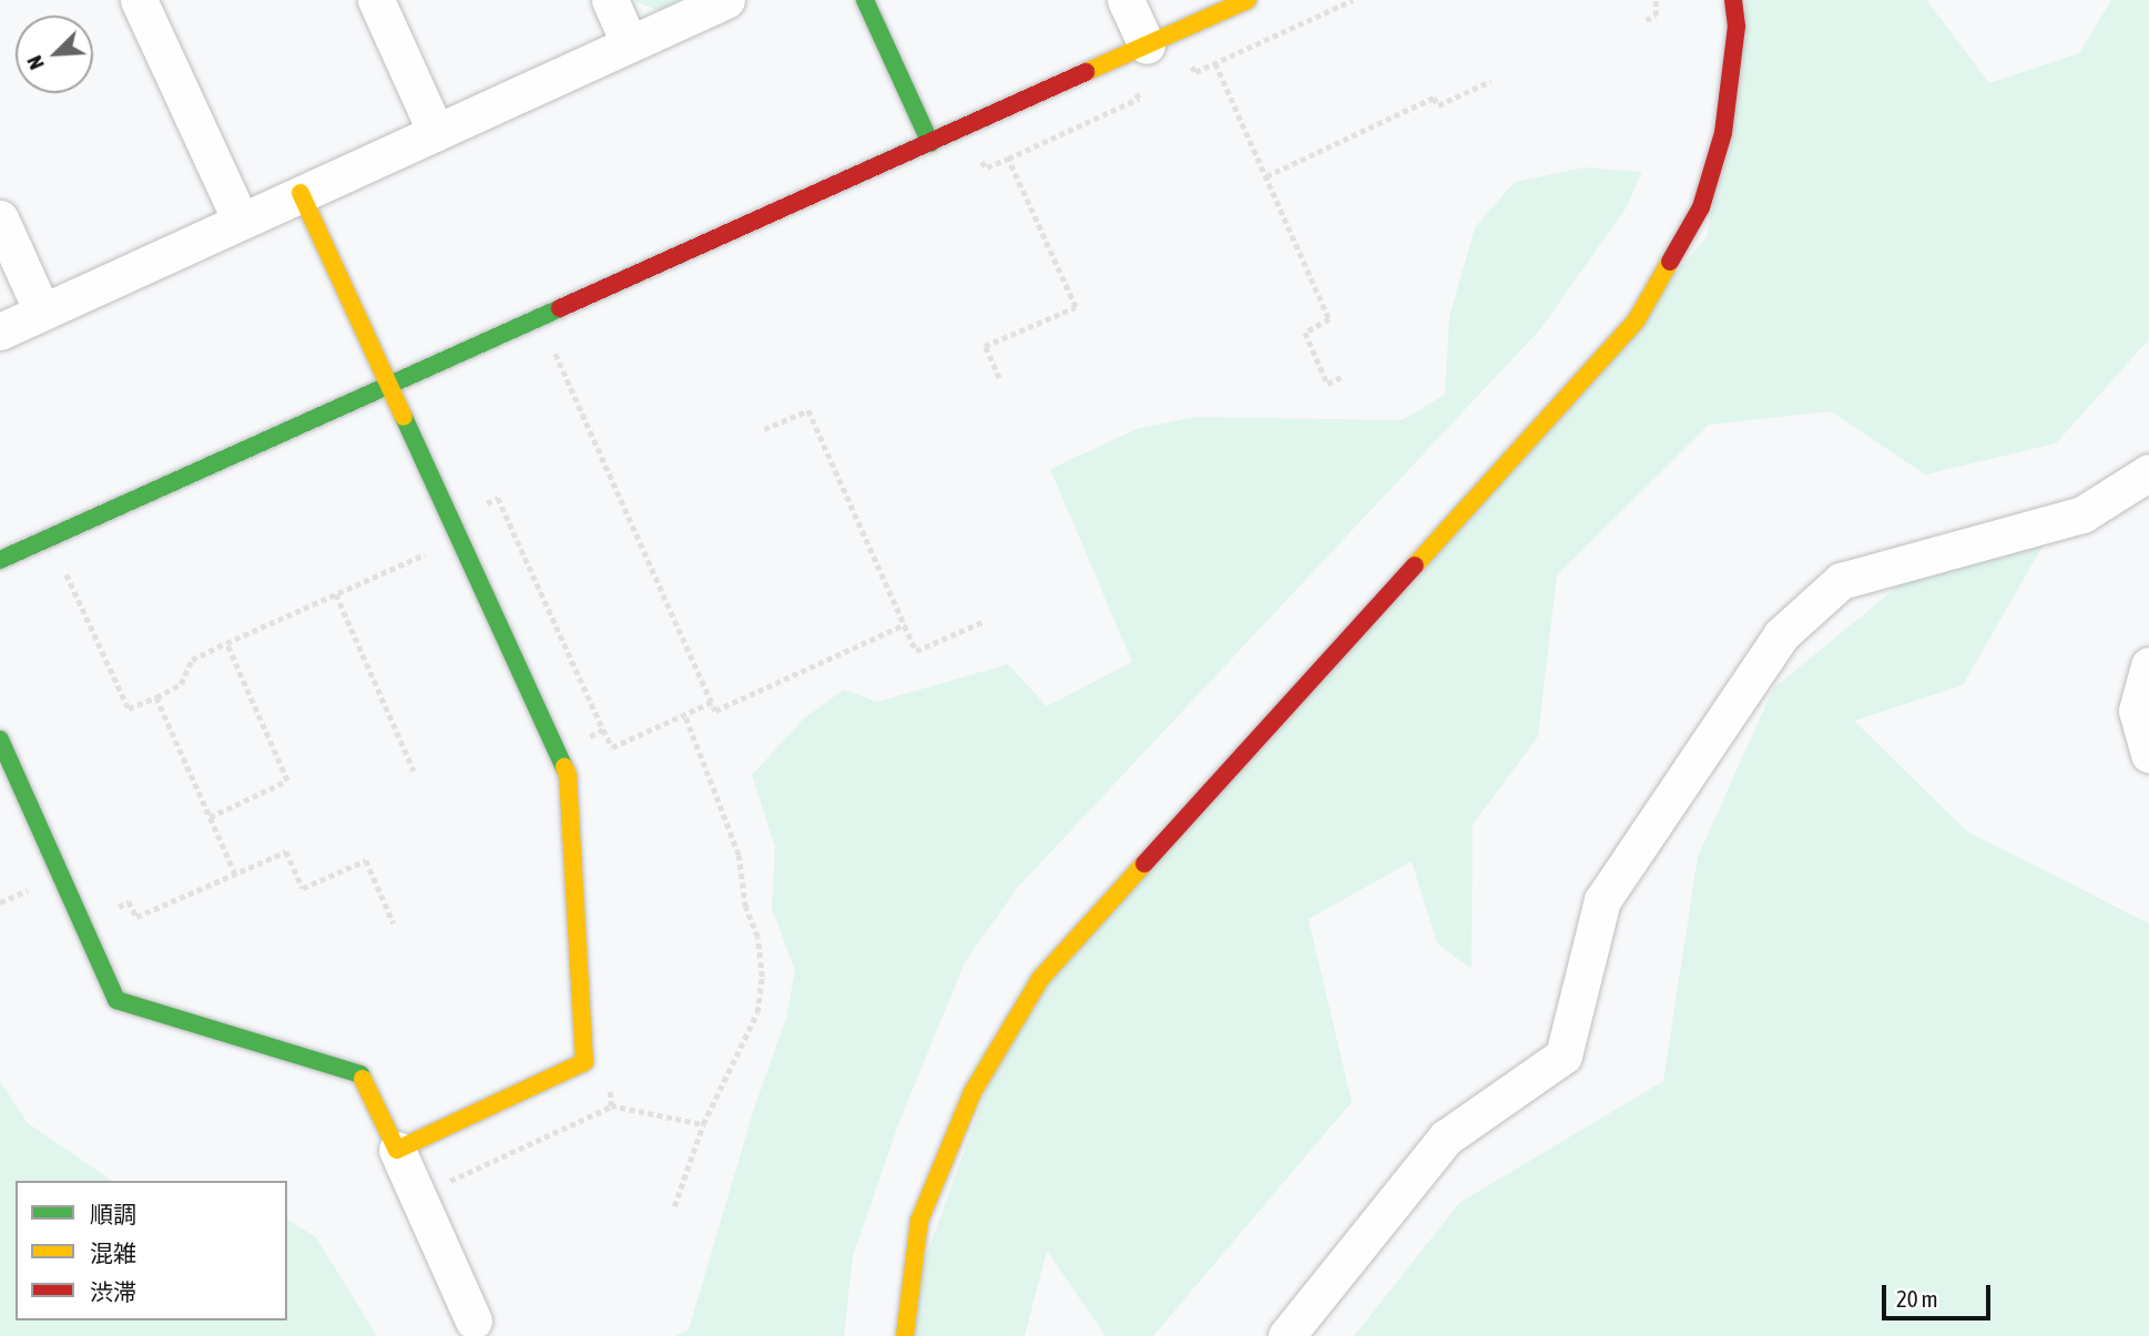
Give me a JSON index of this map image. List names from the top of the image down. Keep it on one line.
{"legend":["順調","混雑","渋滞"],"scale_bar":"20 m","north":"bottom left"}
